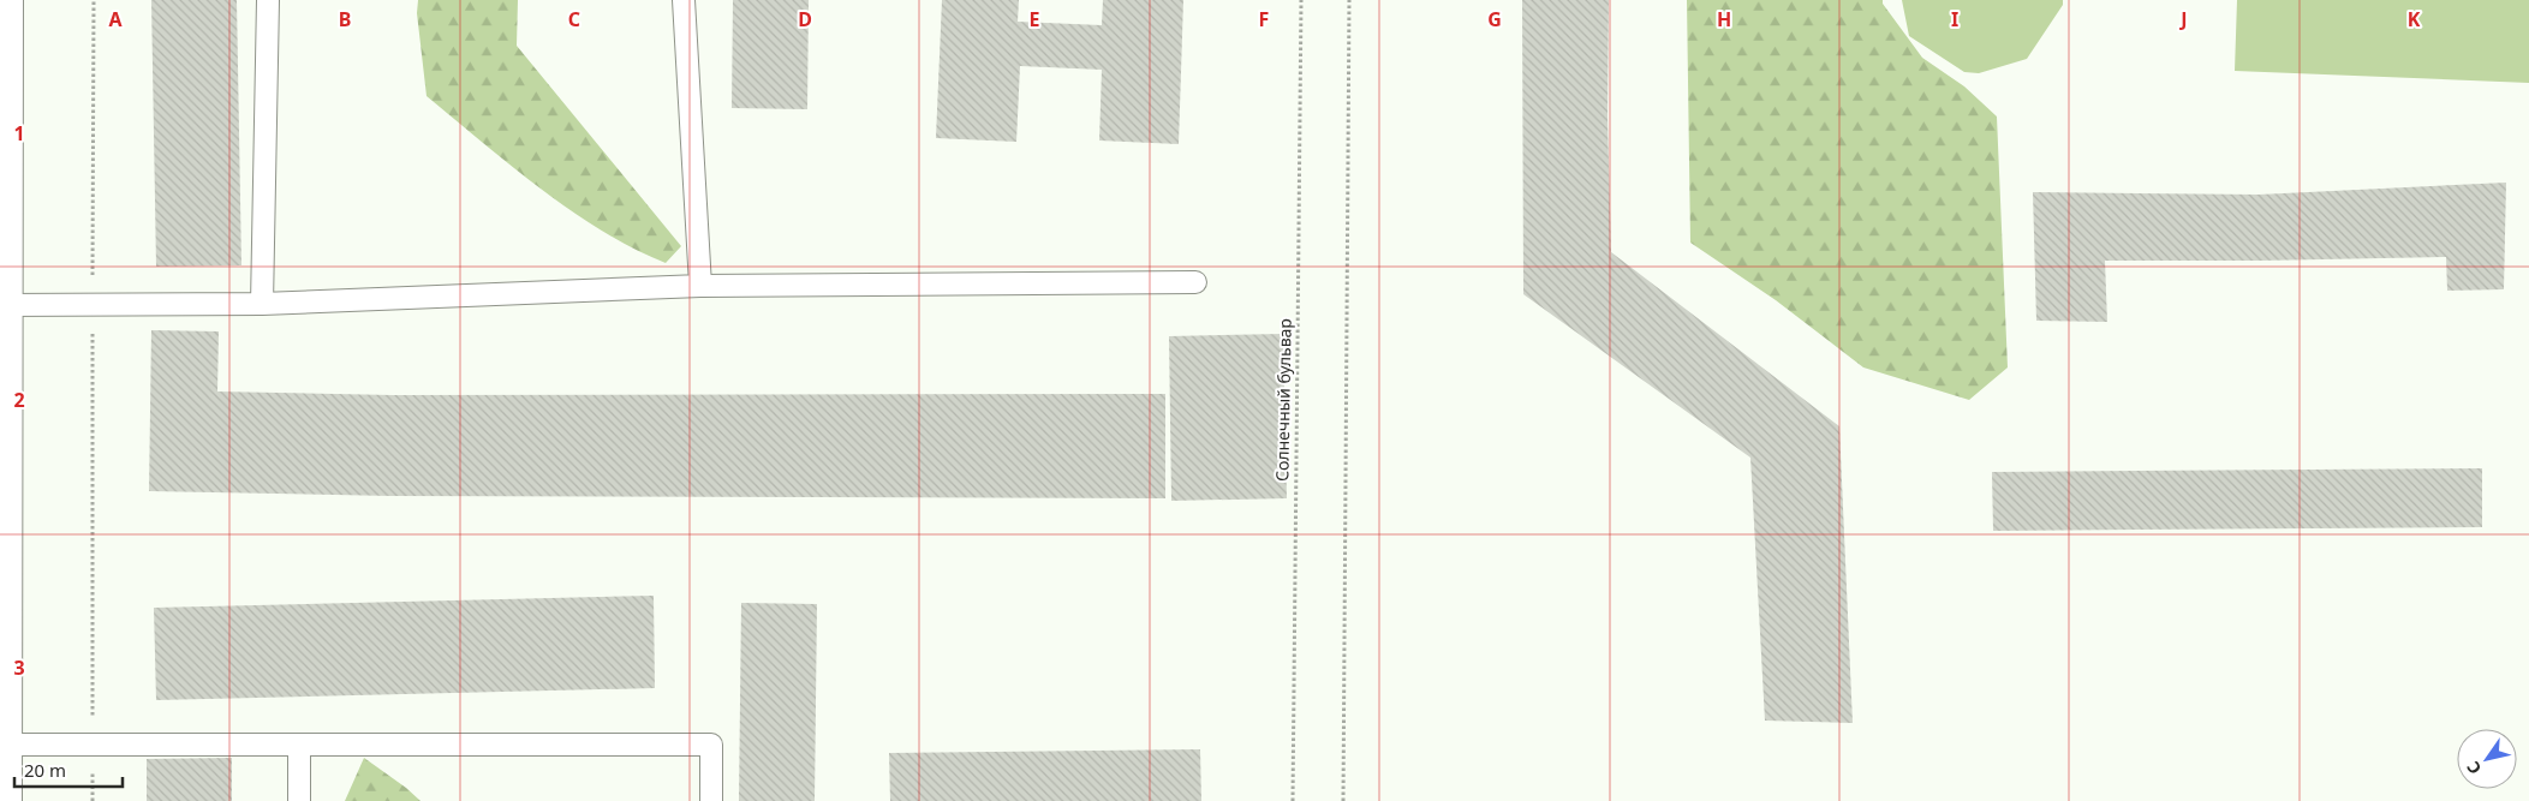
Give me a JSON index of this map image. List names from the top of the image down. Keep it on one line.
{"streets":{"path":["Солнечный бульвар"]},"scale_bar":"20 m","north":"bottom left","grid":{"columns":["A","B","C","D","E","F","G","H","I","J","K"],"rows":["1","2","3"]}}
